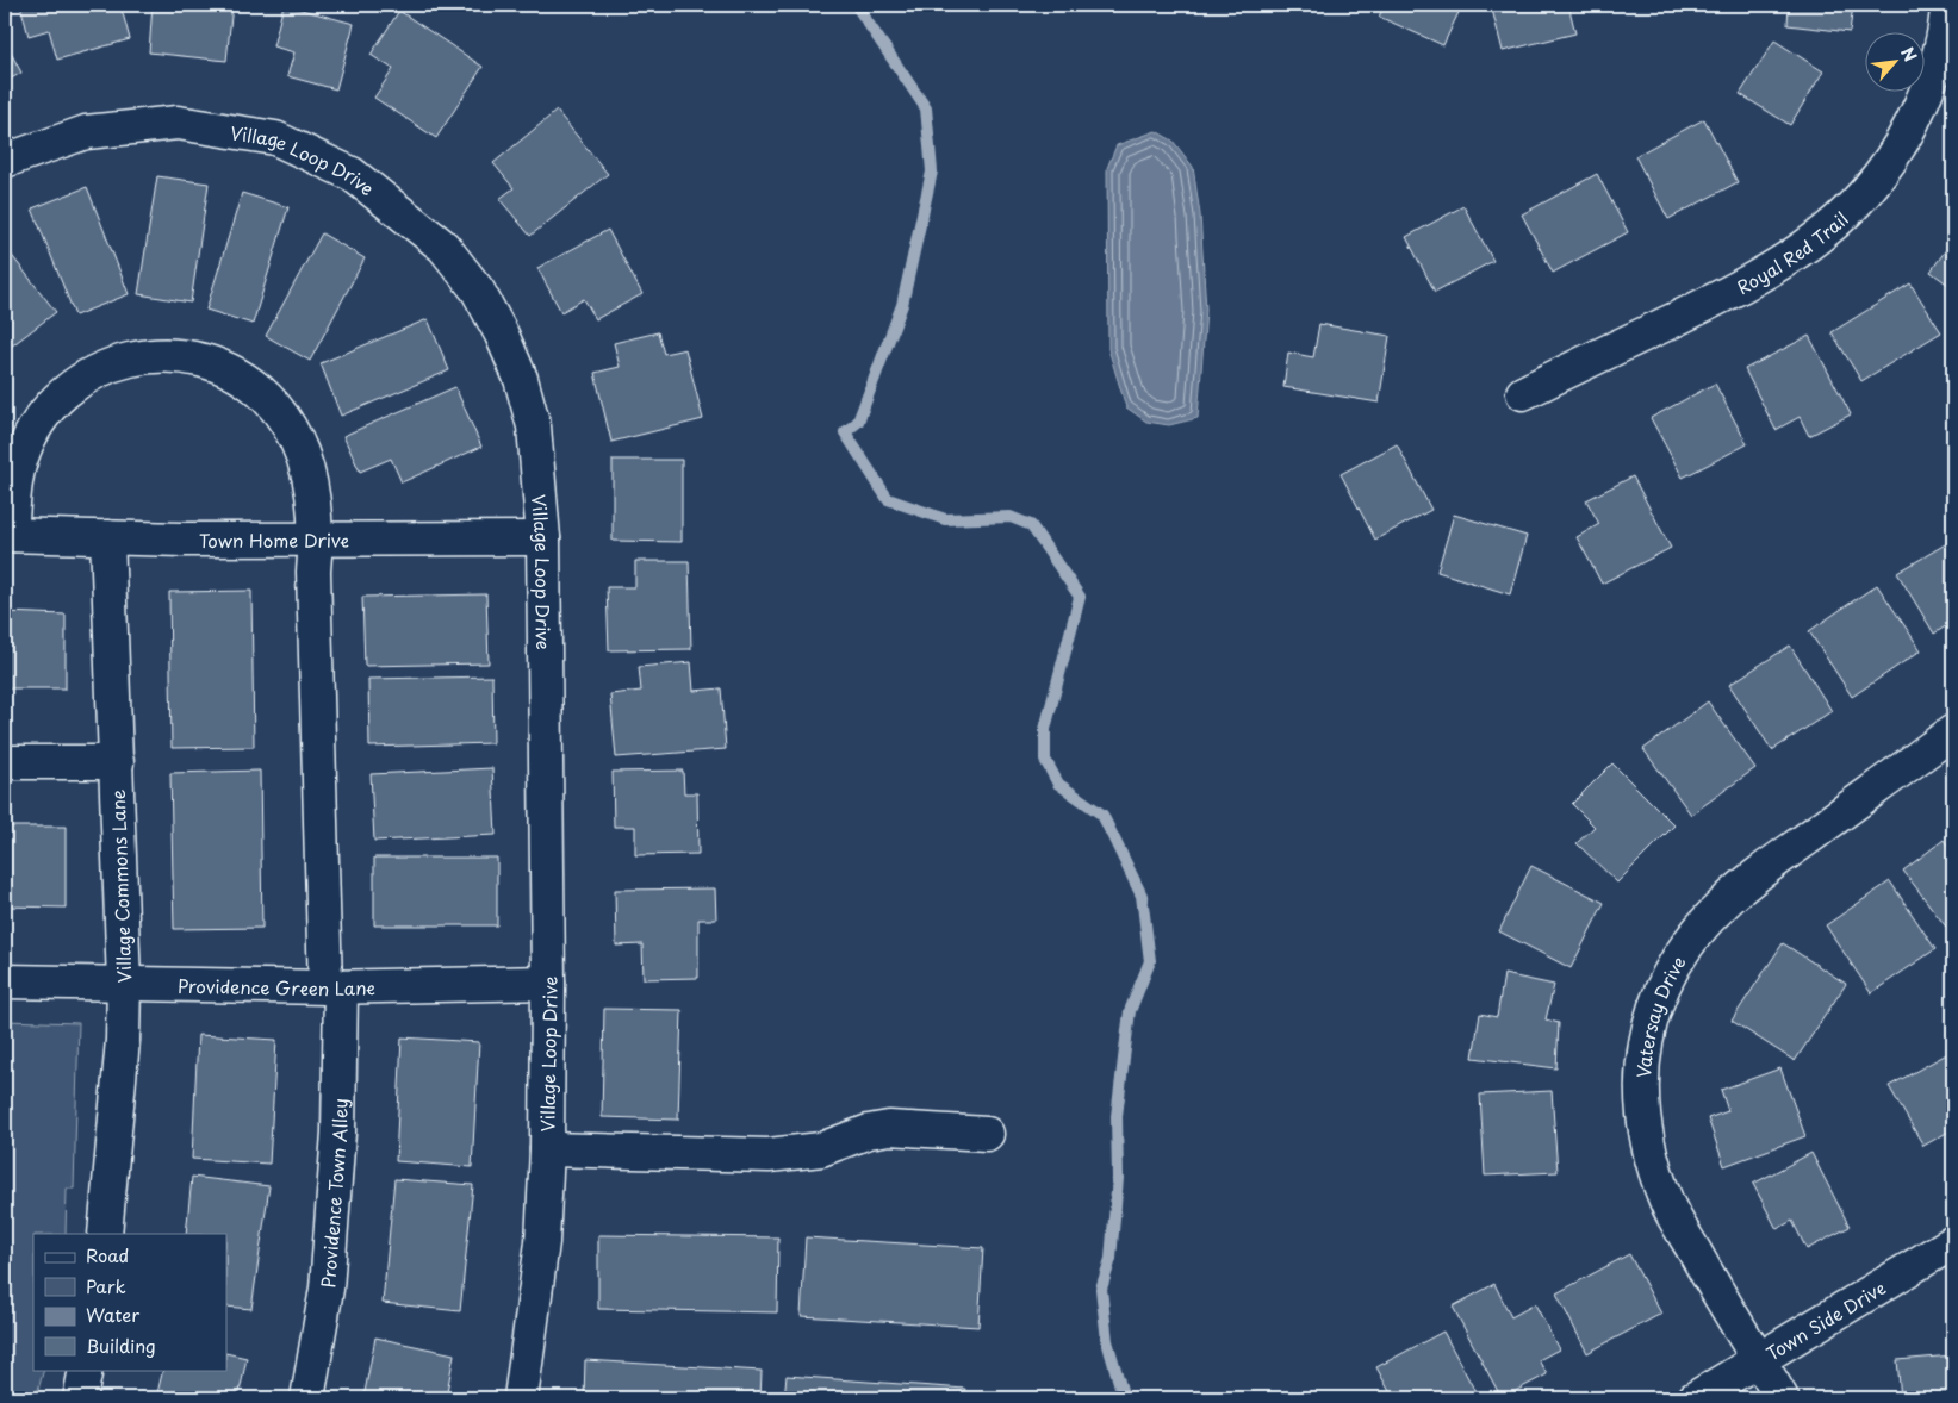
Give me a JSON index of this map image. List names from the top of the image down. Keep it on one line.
{"streets":{"street":["Village Loop Drive","Royal Red Trail","Town Home Drive","Village Commons Lane","Providence Green Lane","Vatersay Drive","Providence Town Alley","Town Side Drive"]},"crossings":[["Village Loop Drive","Town Home Drive"],["Village Loop Drive","Providence Green Lane"],["Town Home Drive","Village Commons Lane"],["Town Home Drive","Providence Town Alley"],["Village Commons Lane","Providence Green Lane"],["Providence Green Lane","Providence Town Alley"],["Vatersay Drive","Town Side Drive"]],"legend":["Road","Park","Water","Building"],"north":"top right"}
